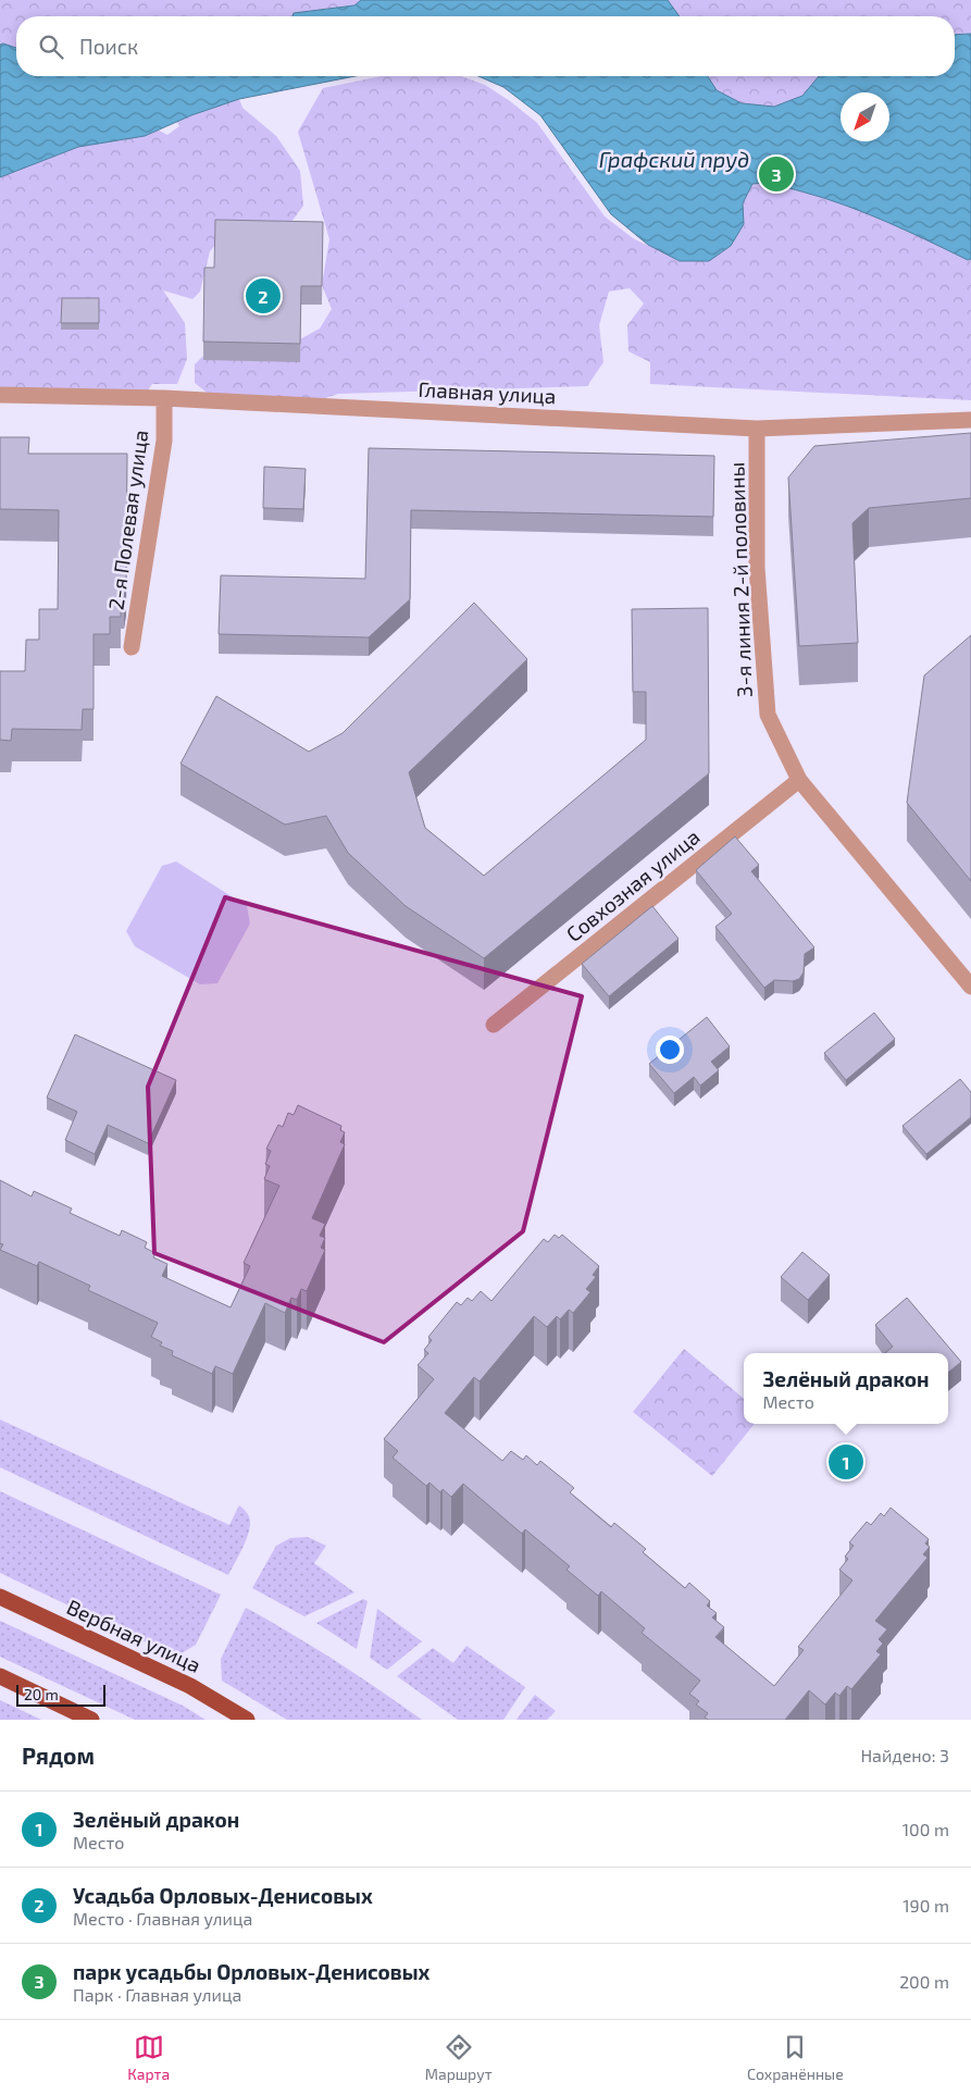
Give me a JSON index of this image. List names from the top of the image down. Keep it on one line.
{"streets":{"main road":["Вербная улица"],"street":["Главная улица","2-я Полевая улица","3-я линия 2-й половины","Совхозная улица"]},"crossings":[["Главная улица","2-я Полевая улица"],["Главная улица","3-я линия 2-й половины"],["3-я линия 2-й половины","Совхозная улица"]],"water":["Графский пруд"],"scale_bar":"20 m","north":"bottom left","page":{"search":"Поиск","pins":["3","2","1"],"popup":["Зелёный дракон","Место"],"scale":"20 m","heading":["Рядом","Найдено: 3"],"list":[{"mark":"1","name":"Зелёный дракон","note":"Место","value":"100 m"},{"mark":"2","name":"Усадьба Орловых-Денисовых","note":"Место · Главная улица","value":"190 m"},{"mark":"3","name":"парк усадьбы Орловых-Денисовых","note":"Парк · Главная улица","value":"200 m"}],"nav":["Карта","Маршрут","Сохранённые"]}}
